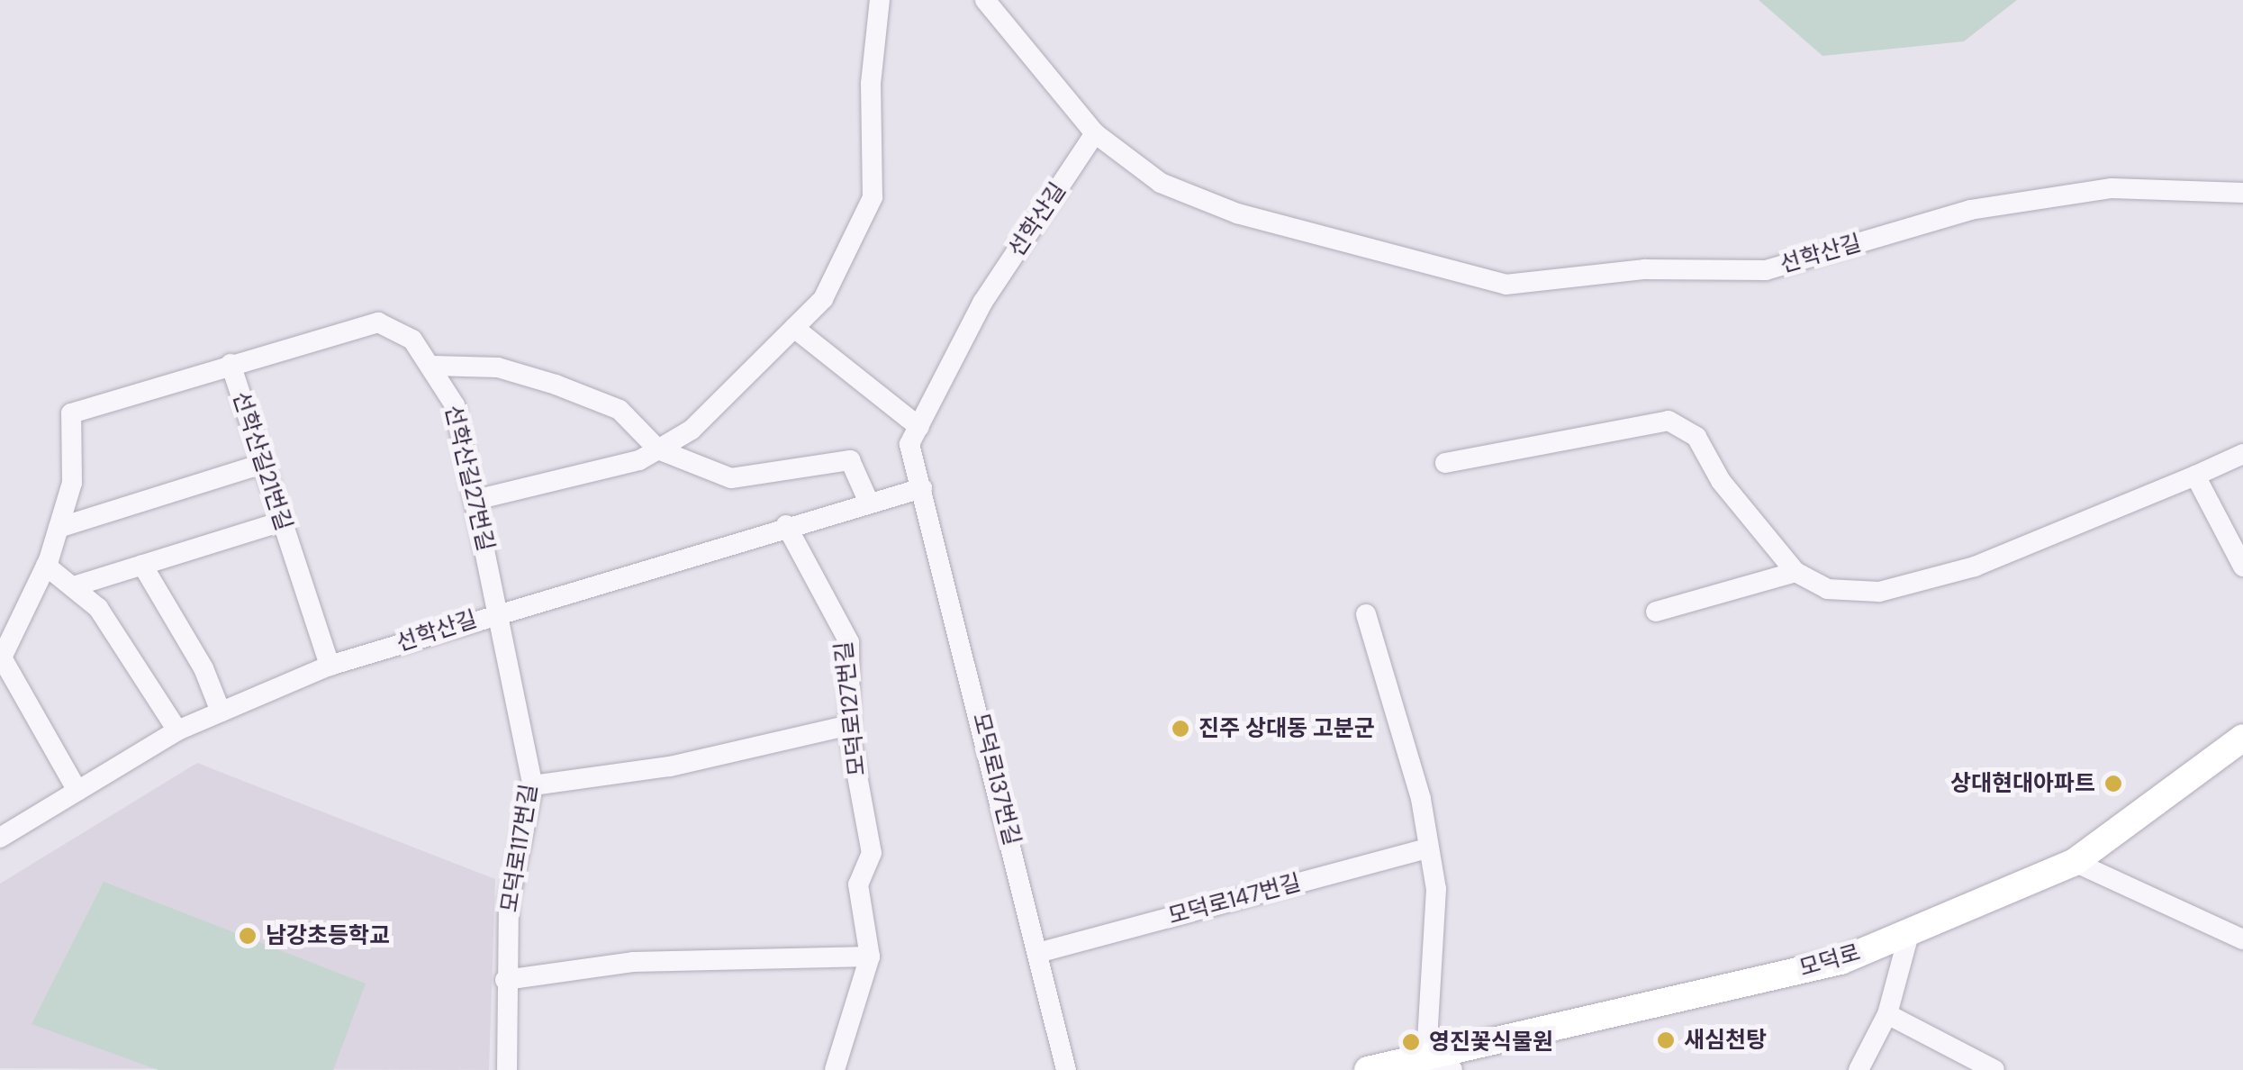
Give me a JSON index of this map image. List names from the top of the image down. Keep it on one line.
{"streets":{"street":["선학산길","선학산길21번길","선학산길27번길","모덕로127번길","모덕로137번길","모덕로117번길","모덕로147번길","모덕로"]},"crossings":[["선학산길","선학산길21번길"],["선학산길","선학산길27번길"],["선학산길","모덕로127번길"],["선학산길","모덕로137번길"],["선학산길","모덕로117번길"],["선학산길21번길","선학산길27번길"],["선학산길27번길","모덕로117번길"],["모덕로137번길","모덕로147번길"]],"places":["진주 상대동 고분군","상대현대아파트","남강초등학교","새심천탕","영진꽃식물원"]}
